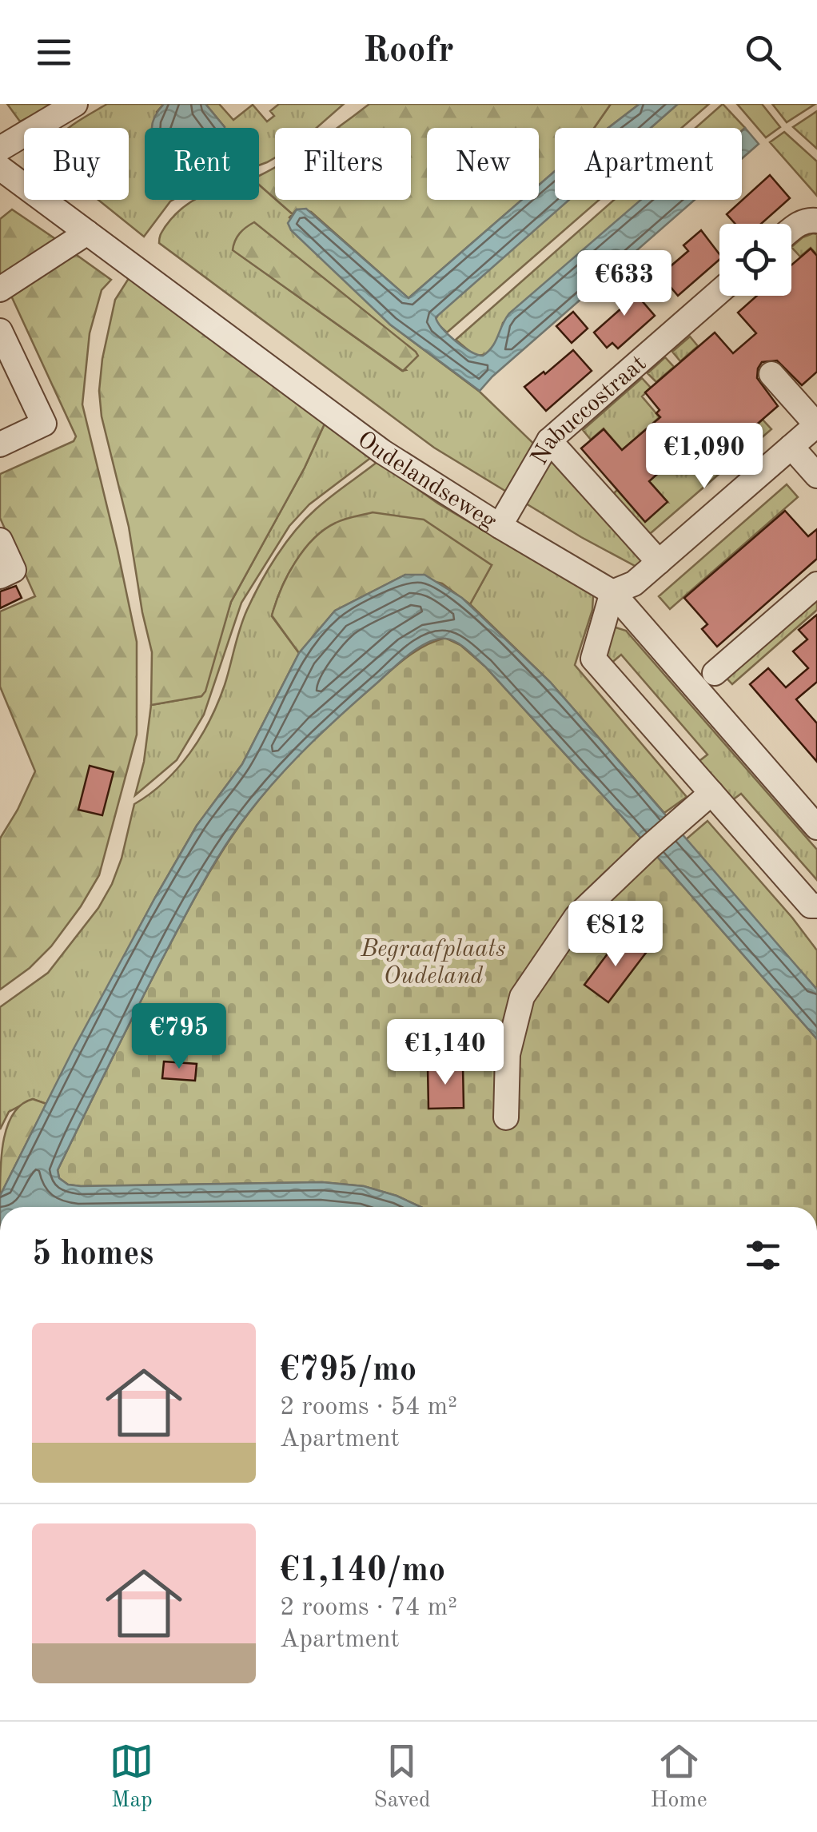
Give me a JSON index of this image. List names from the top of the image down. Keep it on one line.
{"streets":{"street":["Nabuccostraat","Oudelandseweg"]},"crossings":[["Nabuccostraat","Oudelandseweg"]],"parks":["Begraafplaats Oudeland"],"page":{"header":"Roofr","chip":["Buy","Rent","Filters","New","Apartment"],"price":["€633","€1,090","€812","€795","€1,140"],"heading":"5 homes","list":[{"name":"€795/mo","note":"2 rooms · 54 m² · Apartment"},{"name":"€1,140/mo","note":"2 rooms · 74 m² · Apartment"}],"tabs":["Map","Saved","Home"]}}
